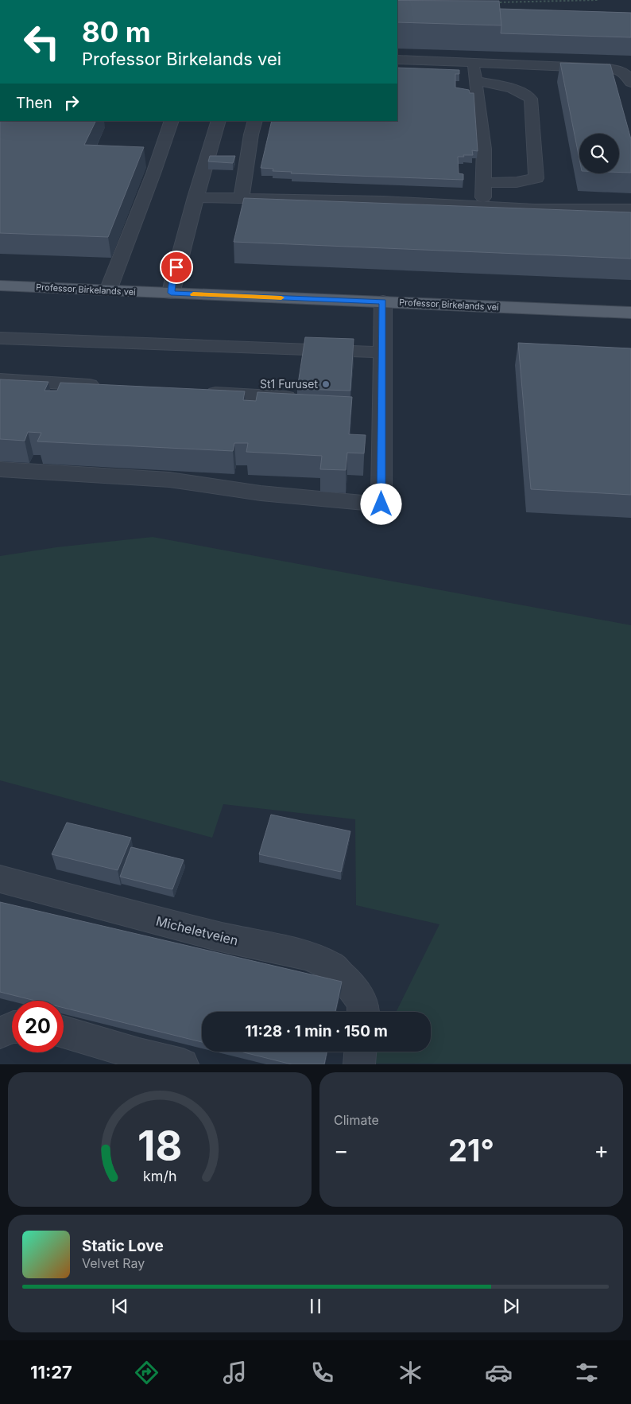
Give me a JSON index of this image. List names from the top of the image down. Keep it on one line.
{"streets":{"main road":["Professor Birkelands vei"],"lane":["Micheletveien"]},"places":["St1 Furuset"],"page":{"turn":["80 m","Professor Birkelands vei"],"then":"Then","limit":"20","trip":"11:28 · 1 min · 150 m","tile":"Climate","heat":["−","21°","+"],"song":["Static Love","Velvet Ray"],"tabs":"11:27","gauge":["18","km/h"]}}
